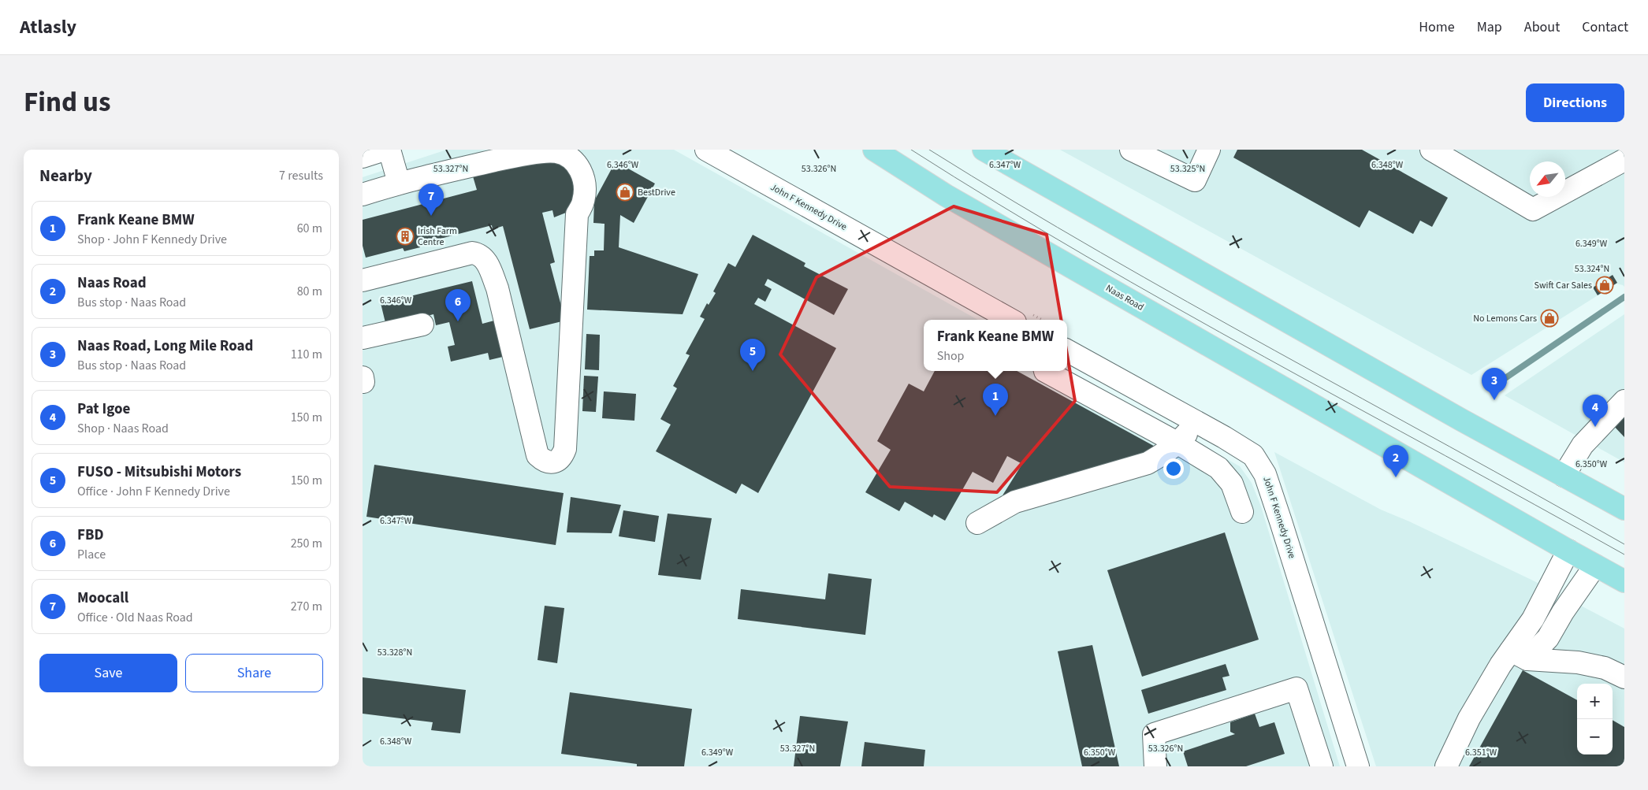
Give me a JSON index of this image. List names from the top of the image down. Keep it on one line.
{"streets":{"main road":["Naas Road"],"street":["John F Kennedy Drive"]},"places":{"shop":["BestDrive","Swift Car Sales","No Lemons Cars"],"building":["Irish Farm Centre"]},"north":"bottom left","page":{"header":"Atlasly","nav":["Home","Map","About","Contact"],"title":"Find us","buttons":["Directions",["Save","Share"]],"heading":["Nearby","7 results"],"pins":["7","6","5","3","1","4","2"],"list":[{"mark":"1","name":"Frank Keane BMW","note":"Shop · John F Kennedy Drive","value":"60 m"},{"mark":"2","name":"Naas Road","note":"Bus stop · Naas Road","value":"80 m"},{"mark":"3","name":"Naas Road, Long Mile Road","note":"Bus stop · Naas Road","value":"110 m"},{"mark":"4","name":"Pat Igoe","note":"Shop · Naas Road","value":"150 m"},{"mark":"5","name":"FUSO - Mitsubishi Motors","note":"Office · John F Kennedy Drive","value":"150 m"},{"mark":"6","name":"FBD","note":"Place","value":"250 m"},{"mark":"7","name":"Moocall","note":"Office · Old Naas Road","value":"270 m"}],"popup":["Frank Keane BMW","Shop"],"map_buttons":["+","−"]},"coordinates":["6.346°W","6.348°W","6.347°W","53.327°N","53.326°N","53.325°N","6.349°W","53.324°N","6.350°W","53.328°N","6.351°W"]}
